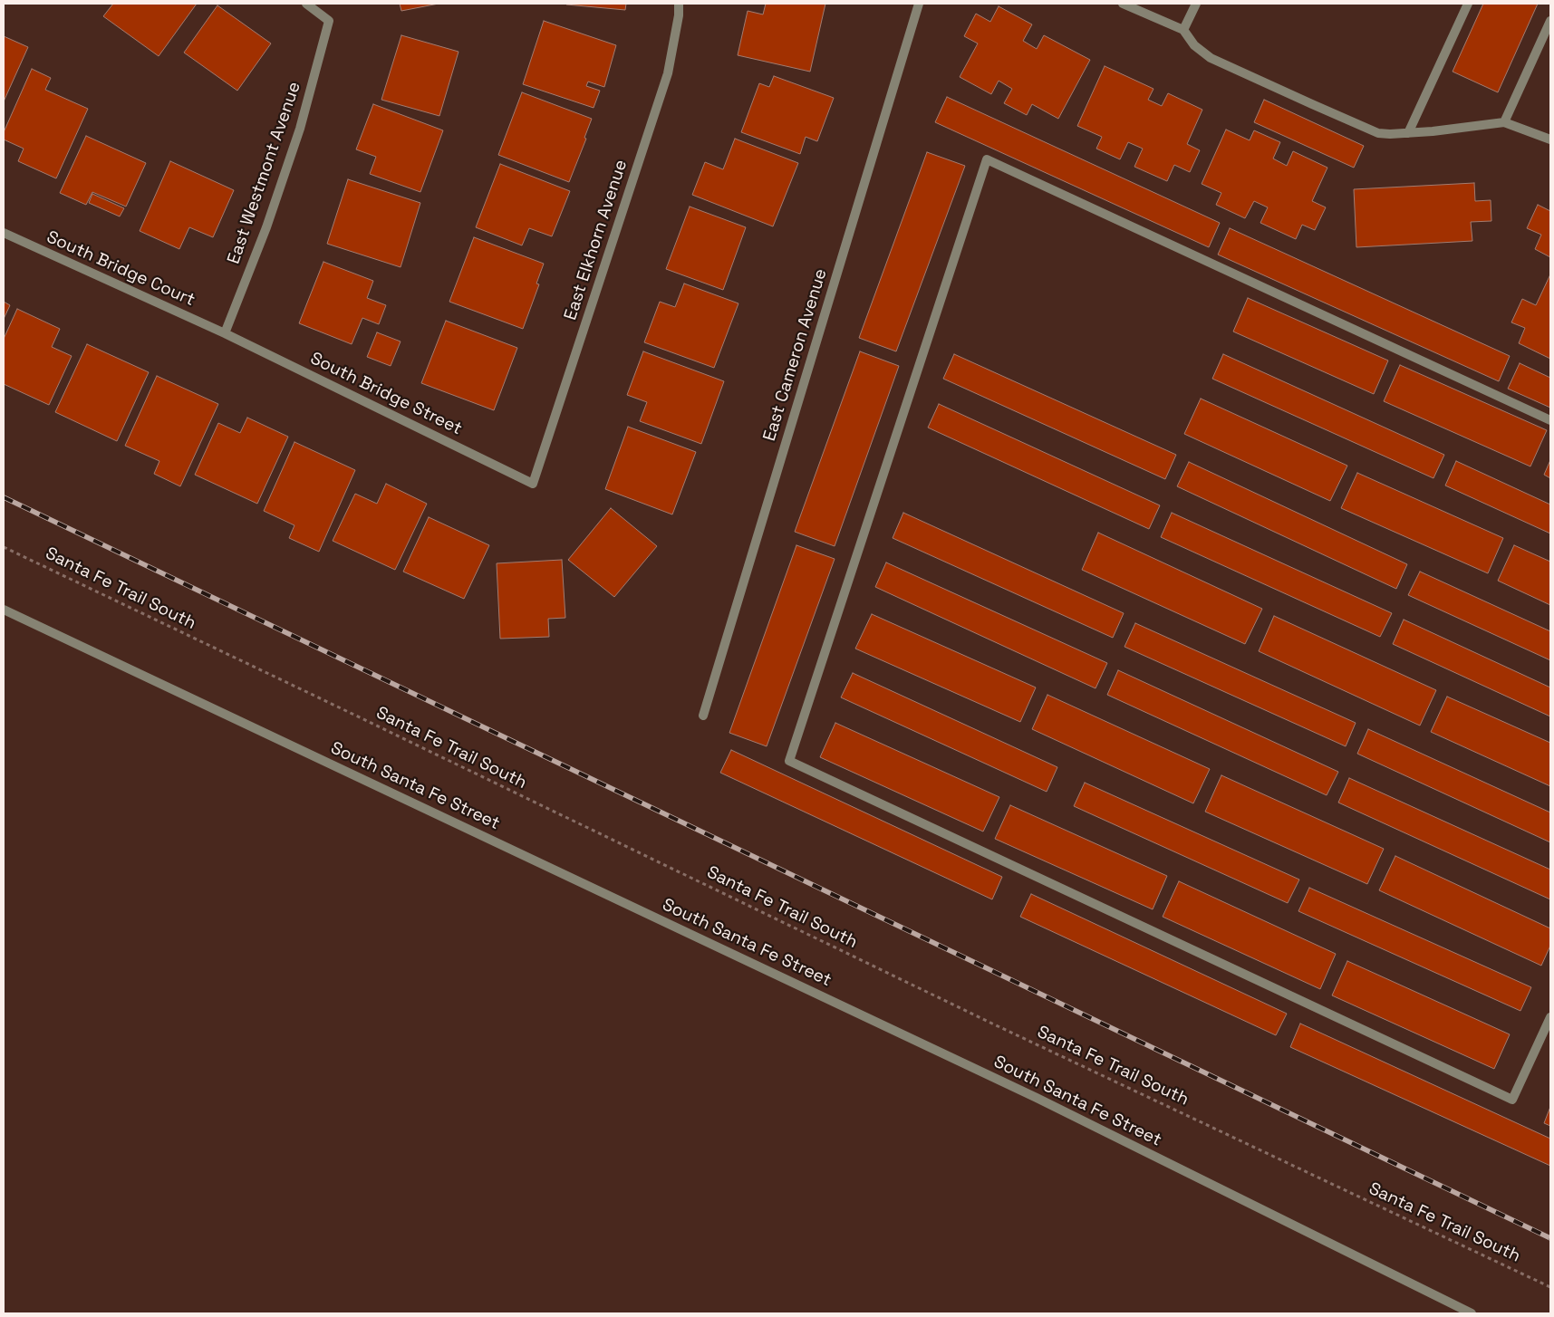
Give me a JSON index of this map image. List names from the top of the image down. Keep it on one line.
{"streets":{"street":["East Westmont Avenue","East Elkhorn Avenue","South Bridge Court","East Cameron Avenue","South Bridge Street","South Santa Fe Street"],"path":["Santa Fe Trail South"]},"crossings":[["East Westmont Avenue","South Bridge Court"],["East Westmont Avenue","South Bridge Street"],["East Elkhorn Avenue","South Bridge Street"],["South Bridge Court","South Bridge Street"]]}
